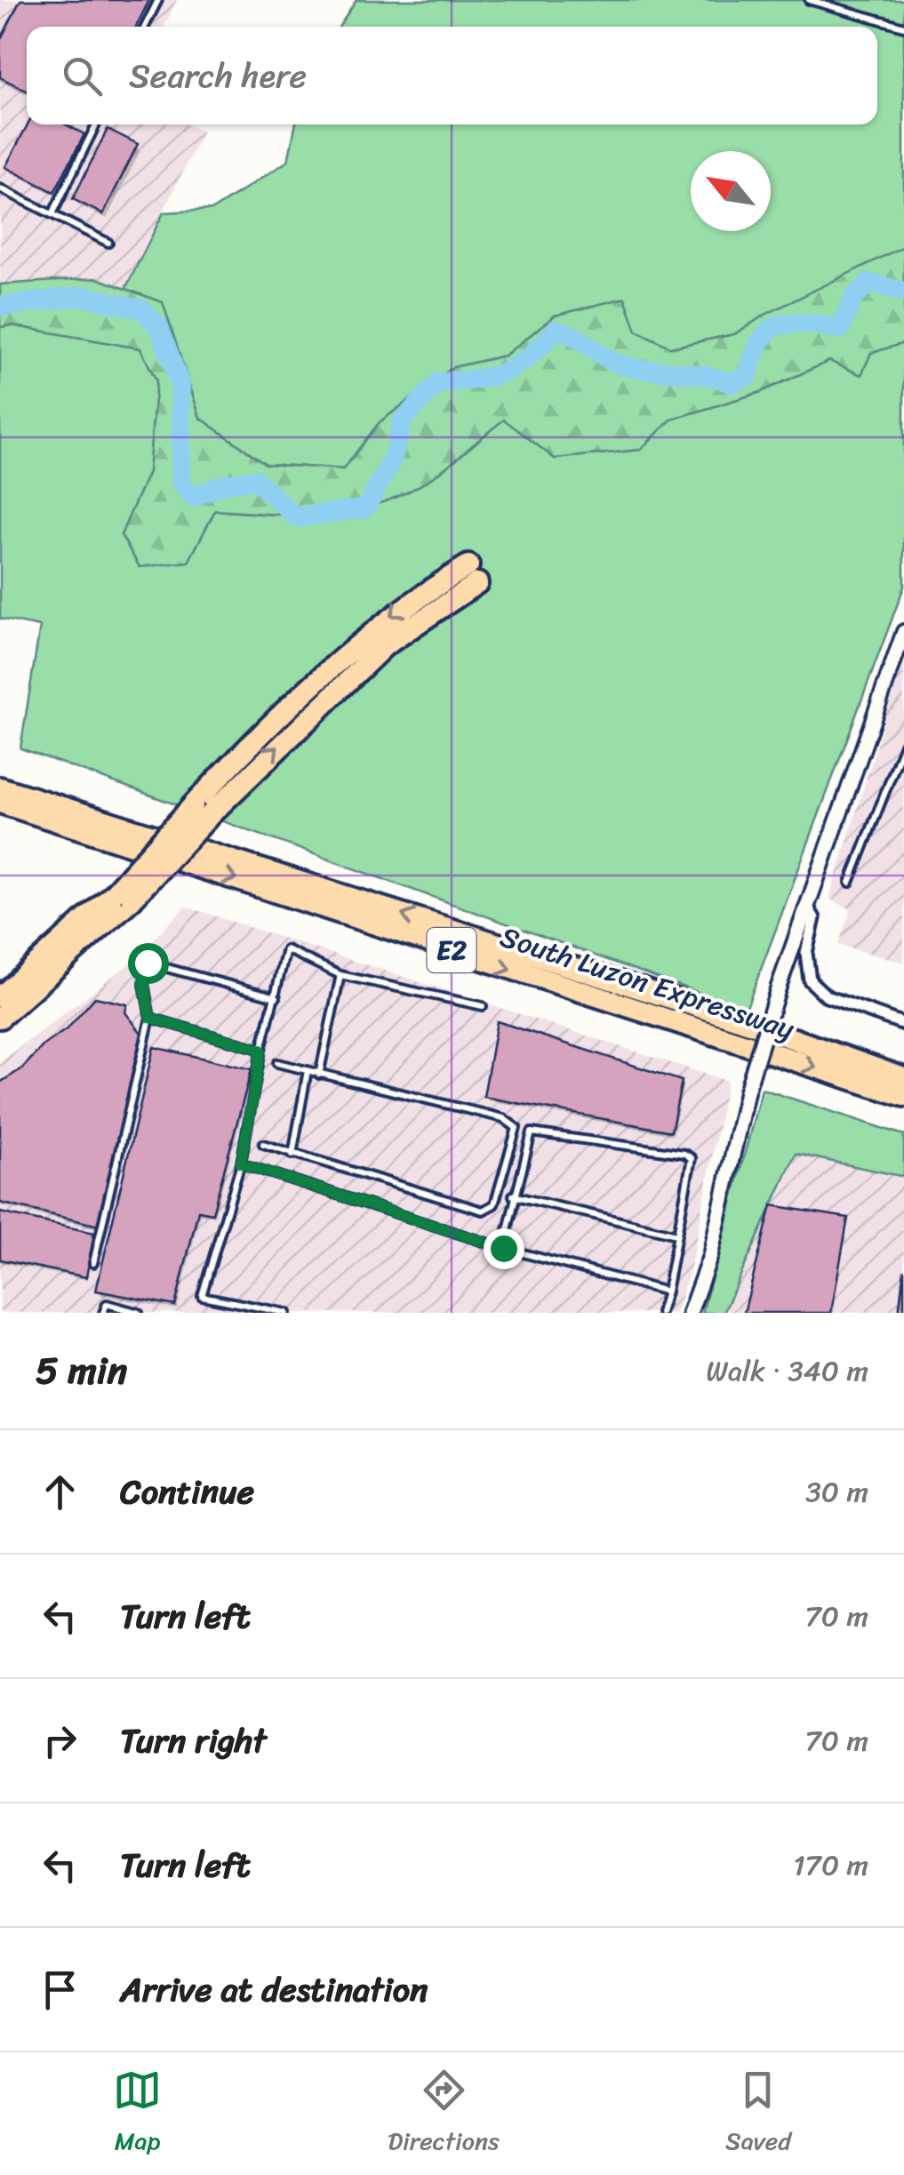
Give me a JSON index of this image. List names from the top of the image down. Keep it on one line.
{"streets":{"highway":["E2","South Luzon Expressway"]},"north":"top left","page":{"search":"Search here","heading":["5 min","Walk · 340 m"],"list":[["Continue","30 m"],["Turn left","70 m"],["Turn right","70 m"],["Turn left","170 m"],"Arrive at destination"],"nav":["Map","Directions","Saved"]}}
